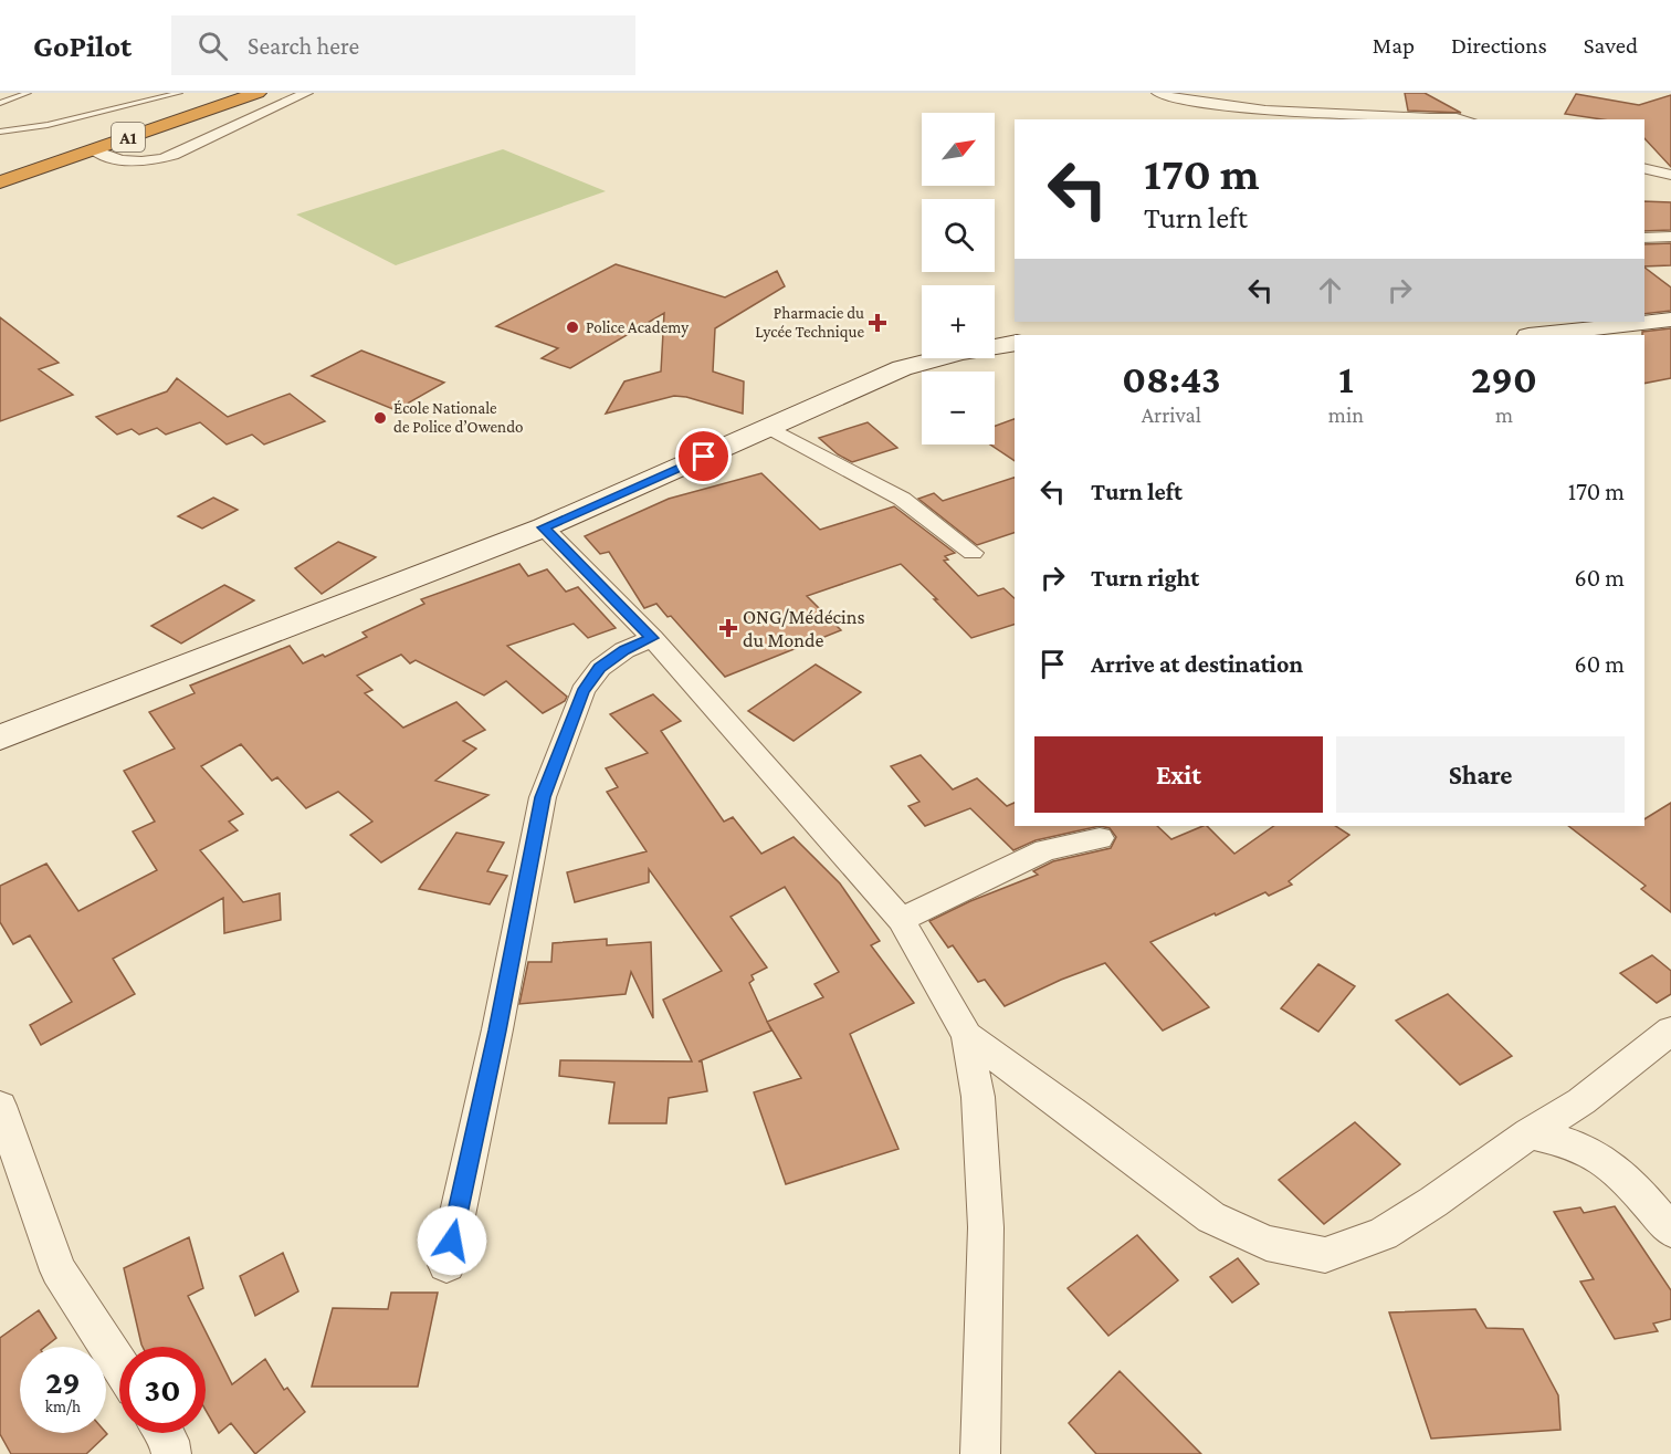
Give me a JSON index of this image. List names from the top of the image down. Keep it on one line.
{"streets":{"highway":["A1"]},"places":{"health":["Pharmacie du Lycée Technique","ONG/Médécins du Monde"],"other":["Police Academy","École Nationale de Police d’Owendo"]},"north":"top right","page":{"header":"GoPilot","search":"Search here","nav":["Map","Directions","Saved"],"map_buttons":["+","−"],"turn":["170 m","Turn left"],"eta":["08:43","Arrival","1","min","290","m"],"list":[{"name":"Turn left","value":"170 m"},{"name":"Turn right","value":"60 m"},{"name":"Arrive at destination","value":"60 m"}],"buttons":["Exit","Share"],"speed":"29 km/h","limit":"30"}}
